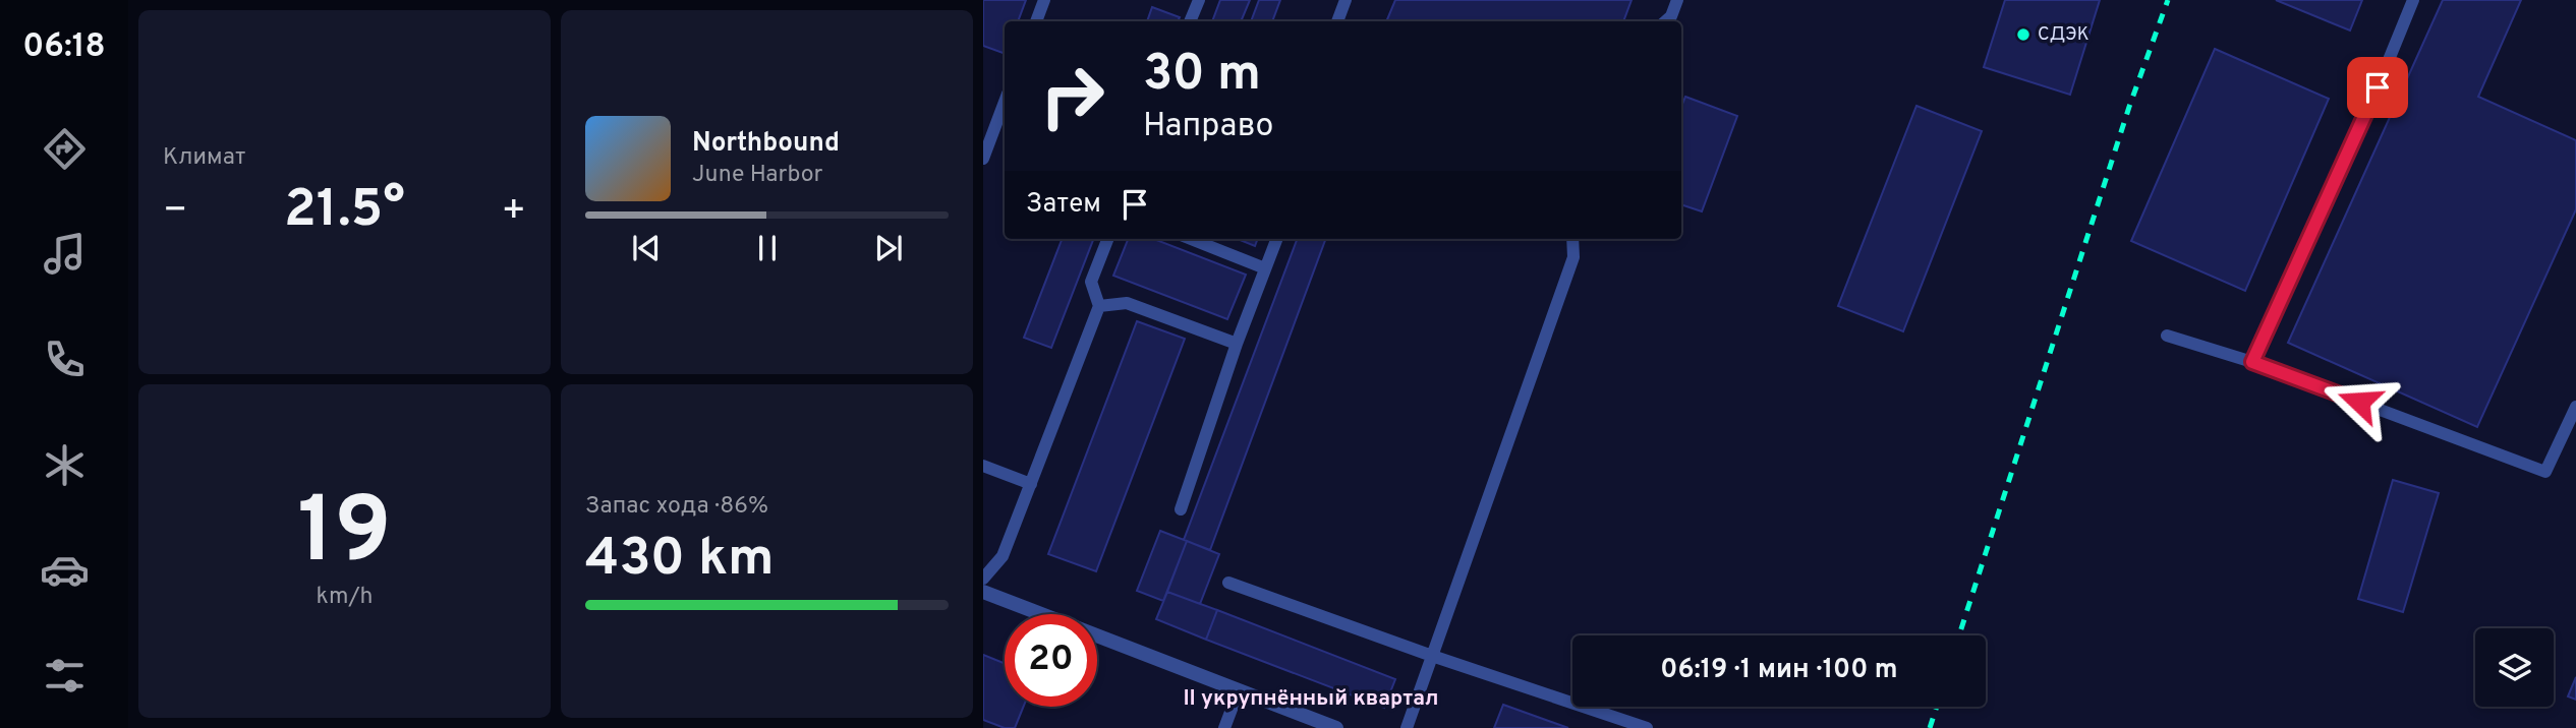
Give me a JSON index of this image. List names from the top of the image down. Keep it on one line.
{"districts":["II укрупнённый квартал"],"places":["СДЭК"],"page":{"tabs":"06:18","tile":["Климат",["19","km/h"],["Запас хода · 86%","430 km"]],"turn":["30 m","Направо"],"song":["Northbound","June Harbor"],"then":"Затем","heat":["−","21.5°","+"],"limit":"20","trip":"06:19 · 1 мин · 100 m"}}
